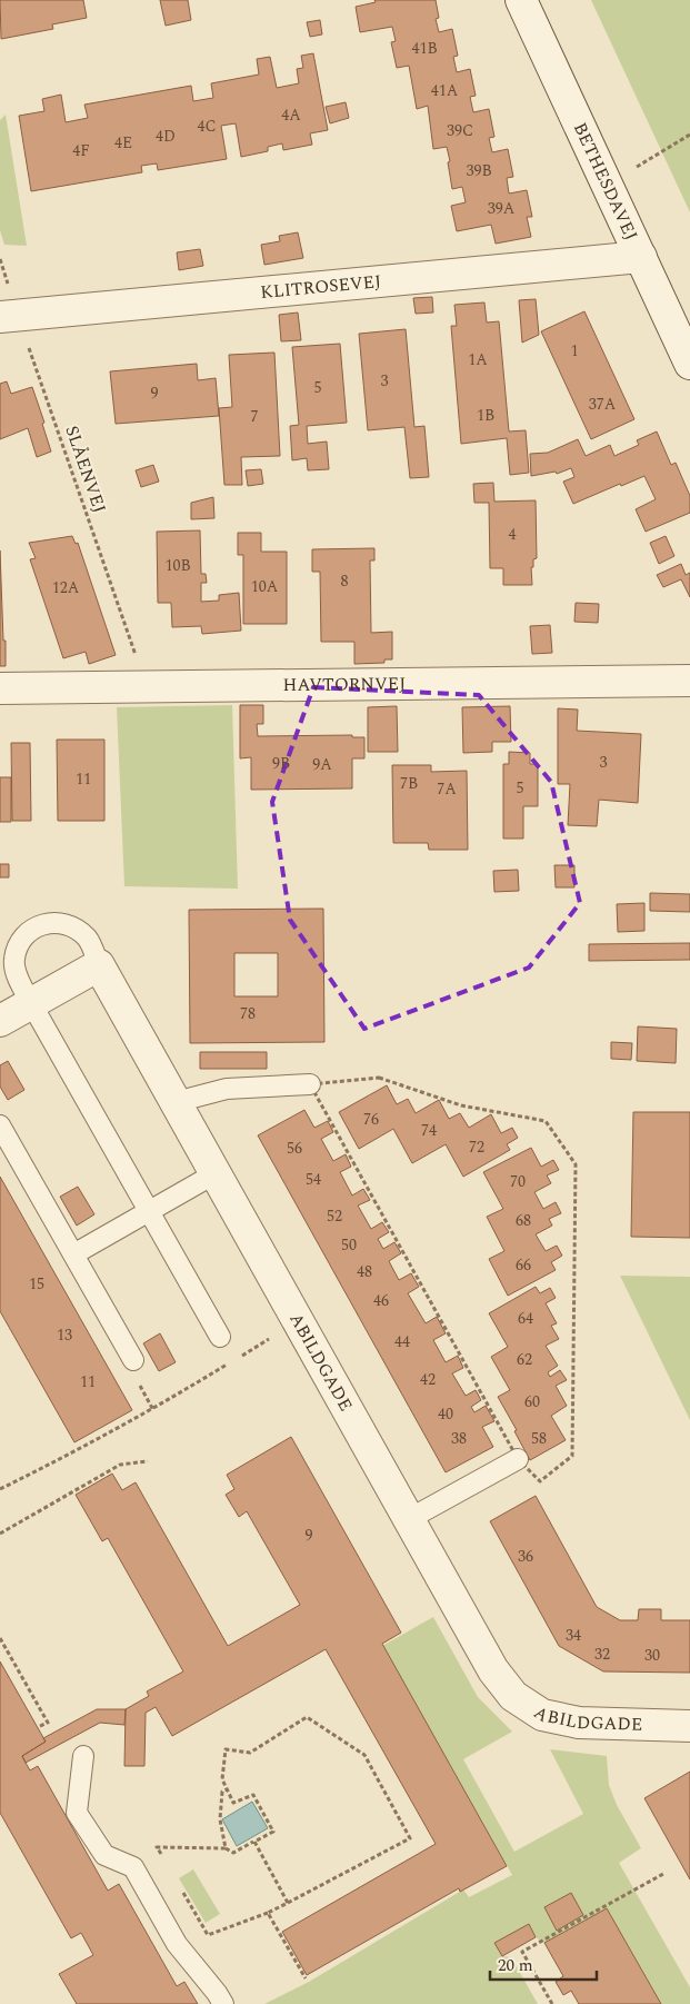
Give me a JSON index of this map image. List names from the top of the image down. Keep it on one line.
{"streets":{"street":["BETHESDAVEJ","KLITROSEVEJ","HAVTORNVEJ","ABILDGADE"],"path":["SLÅENVEJ"]},"crossings":[["BETHESDAVEJ","KLITROSEVEJ"],["KLITROSEVEJ","SLÅENVEJ"],["SLÅENVEJ","HAVTORNVEJ"]],"house_numbers":["41B","41A","4A","4C","39C","4D","4E","4F","39B","39A","1","1A","3","5","9","37A","1B","7","4","10B","8","10A","12A","3","9B","9A","11","7B","5","7A","78","76","74","72","56","54","70","52","68","50","66","48","15","46","64","13","44","62","42","11","60","40","38","58","9","36","34","32","30"],"scale_bar":"20 m"}
